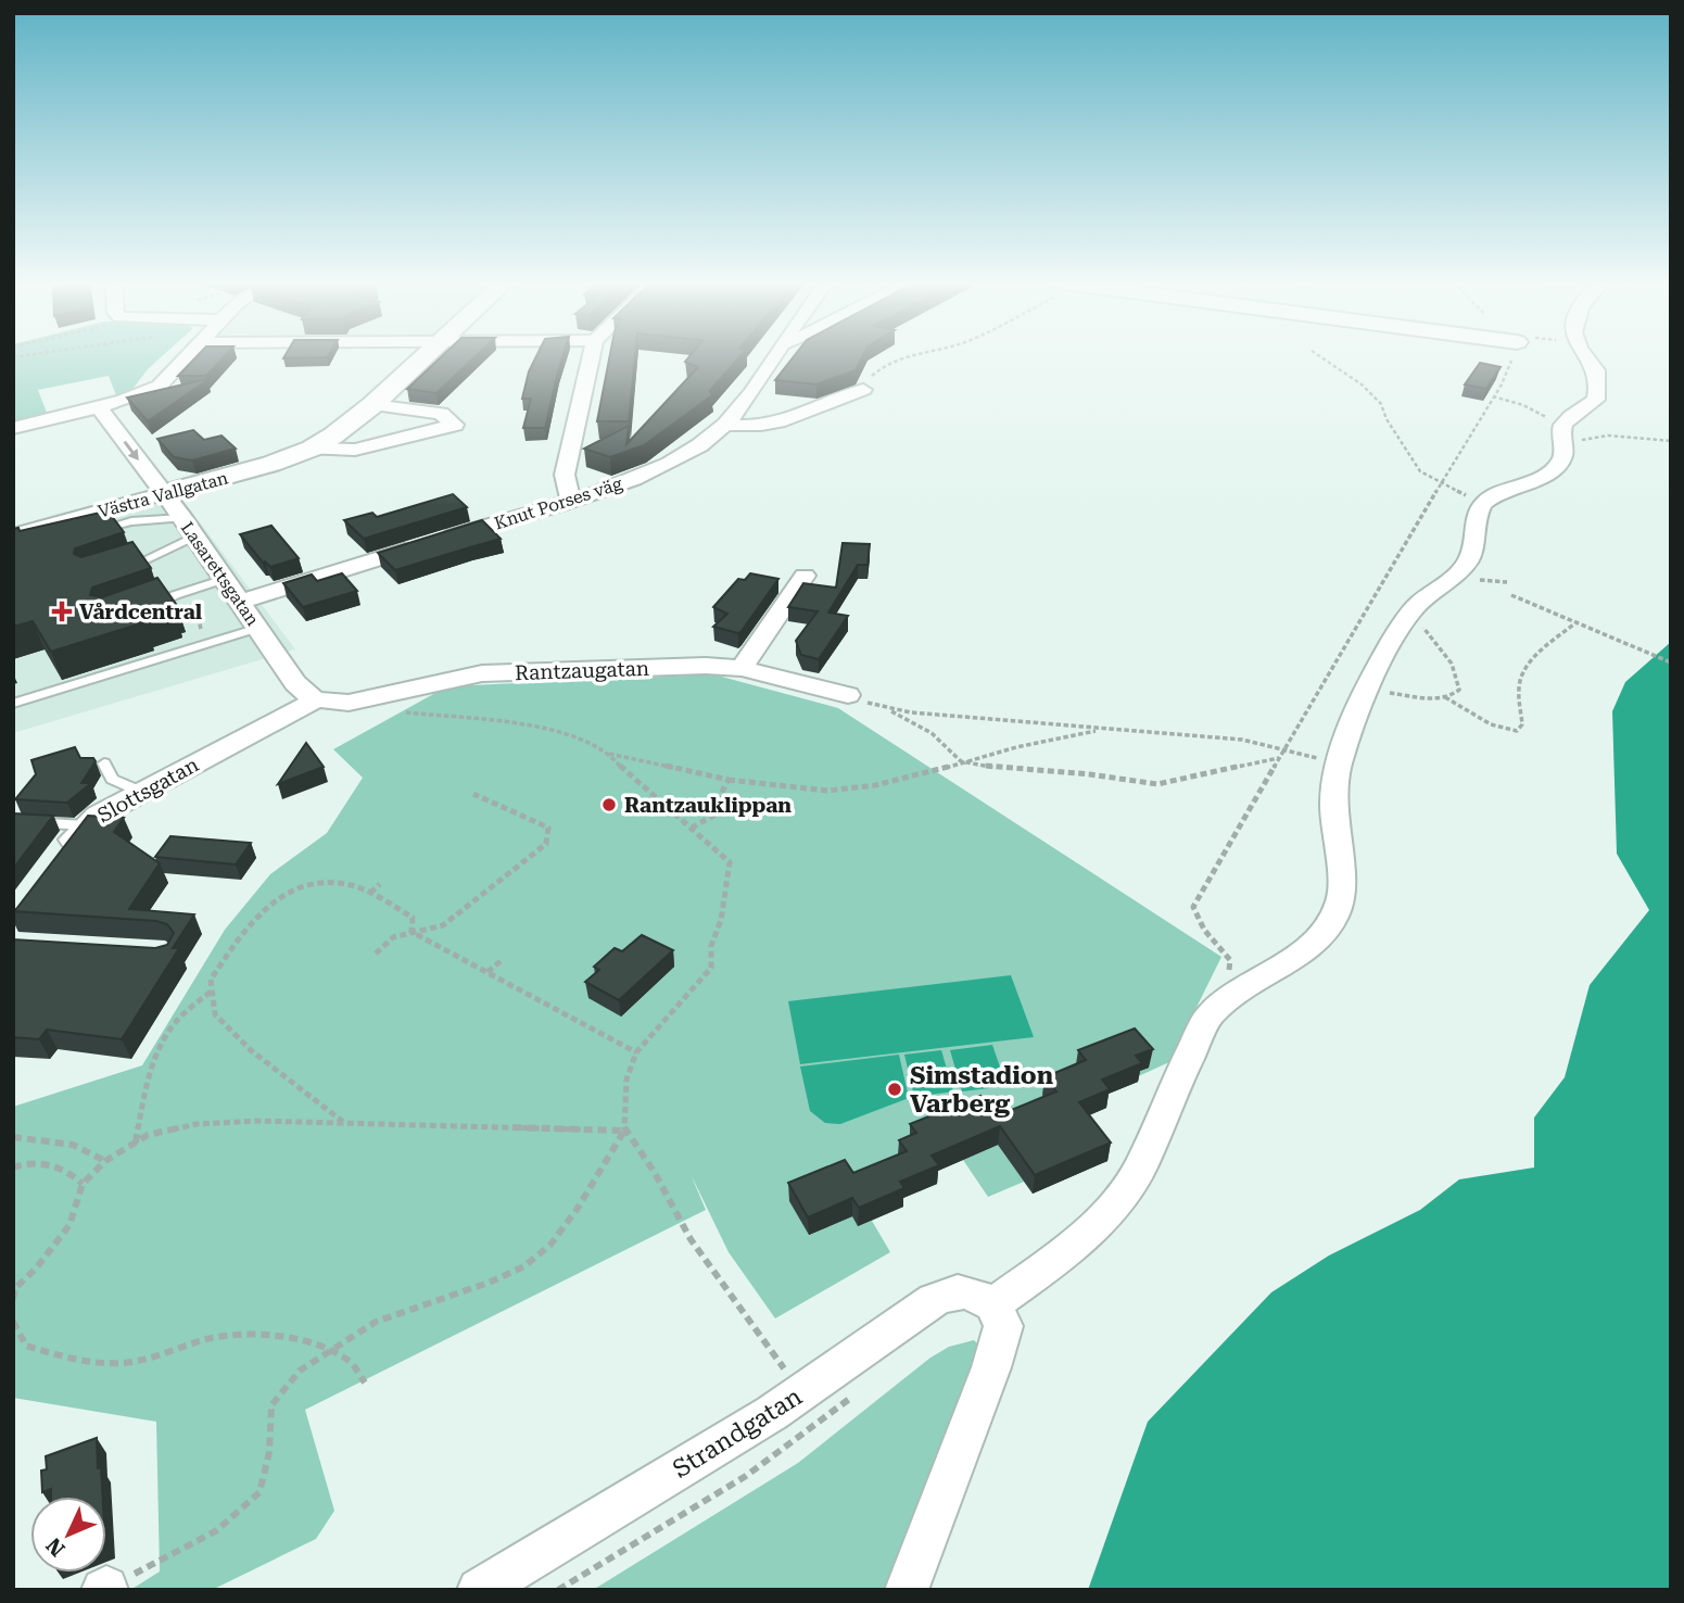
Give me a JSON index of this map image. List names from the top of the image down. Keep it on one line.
{"streets":{"street":["Västra Vallgatan","Knut Porses väg","Lasarettsgatan","Rantzaugatan","Slottsgatan","Strandgatan"]},"crossings":[["Västra Vallgatan","Lasarettsgatan"],["Knut Porses väg","Lasarettsgatan"],["Lasarettsgatan","Rantzaugatan"],["Lasarettsgatan","Slottsgatan"],["Rantzaugatan","Slottsgatan"]],"places":{"health":["Vårdcentral"],"other":["Rantzauklippan","Simstadion Varberg"]},"north":"bottom left"}
